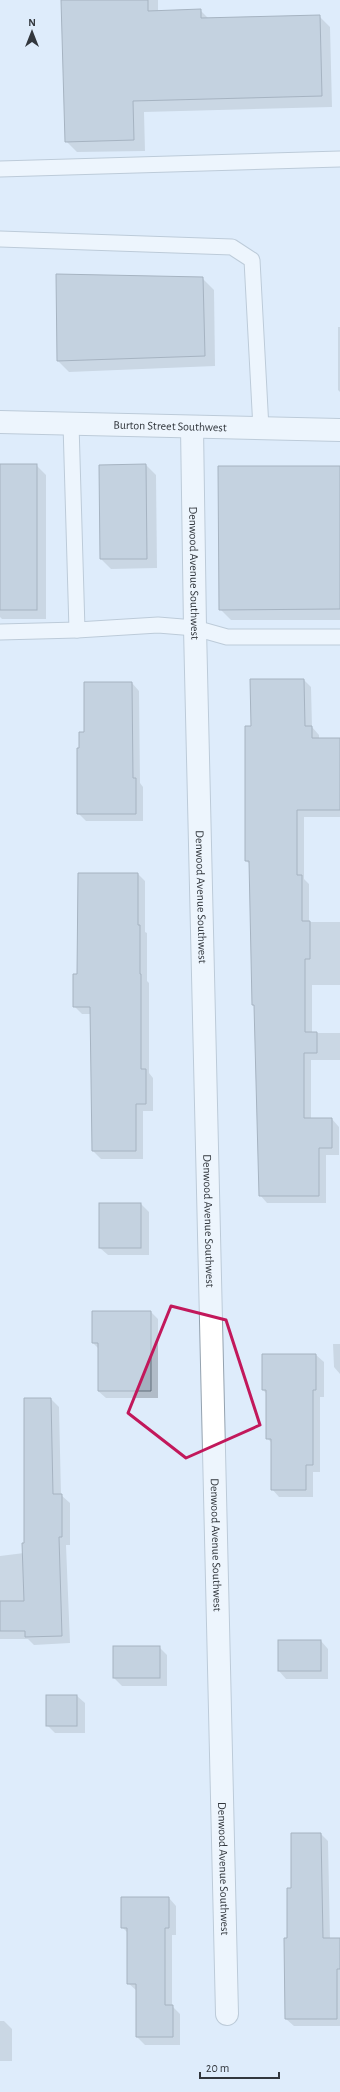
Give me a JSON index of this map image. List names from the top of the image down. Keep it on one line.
{"streets":{"street":["Burton Street Southwest","Denwood Avenue Southwest"]},"crossings":[["Burton Street Southwest","Denwood Avenue Southwest"]],"scale_bar":"20 m","north":"top"}
